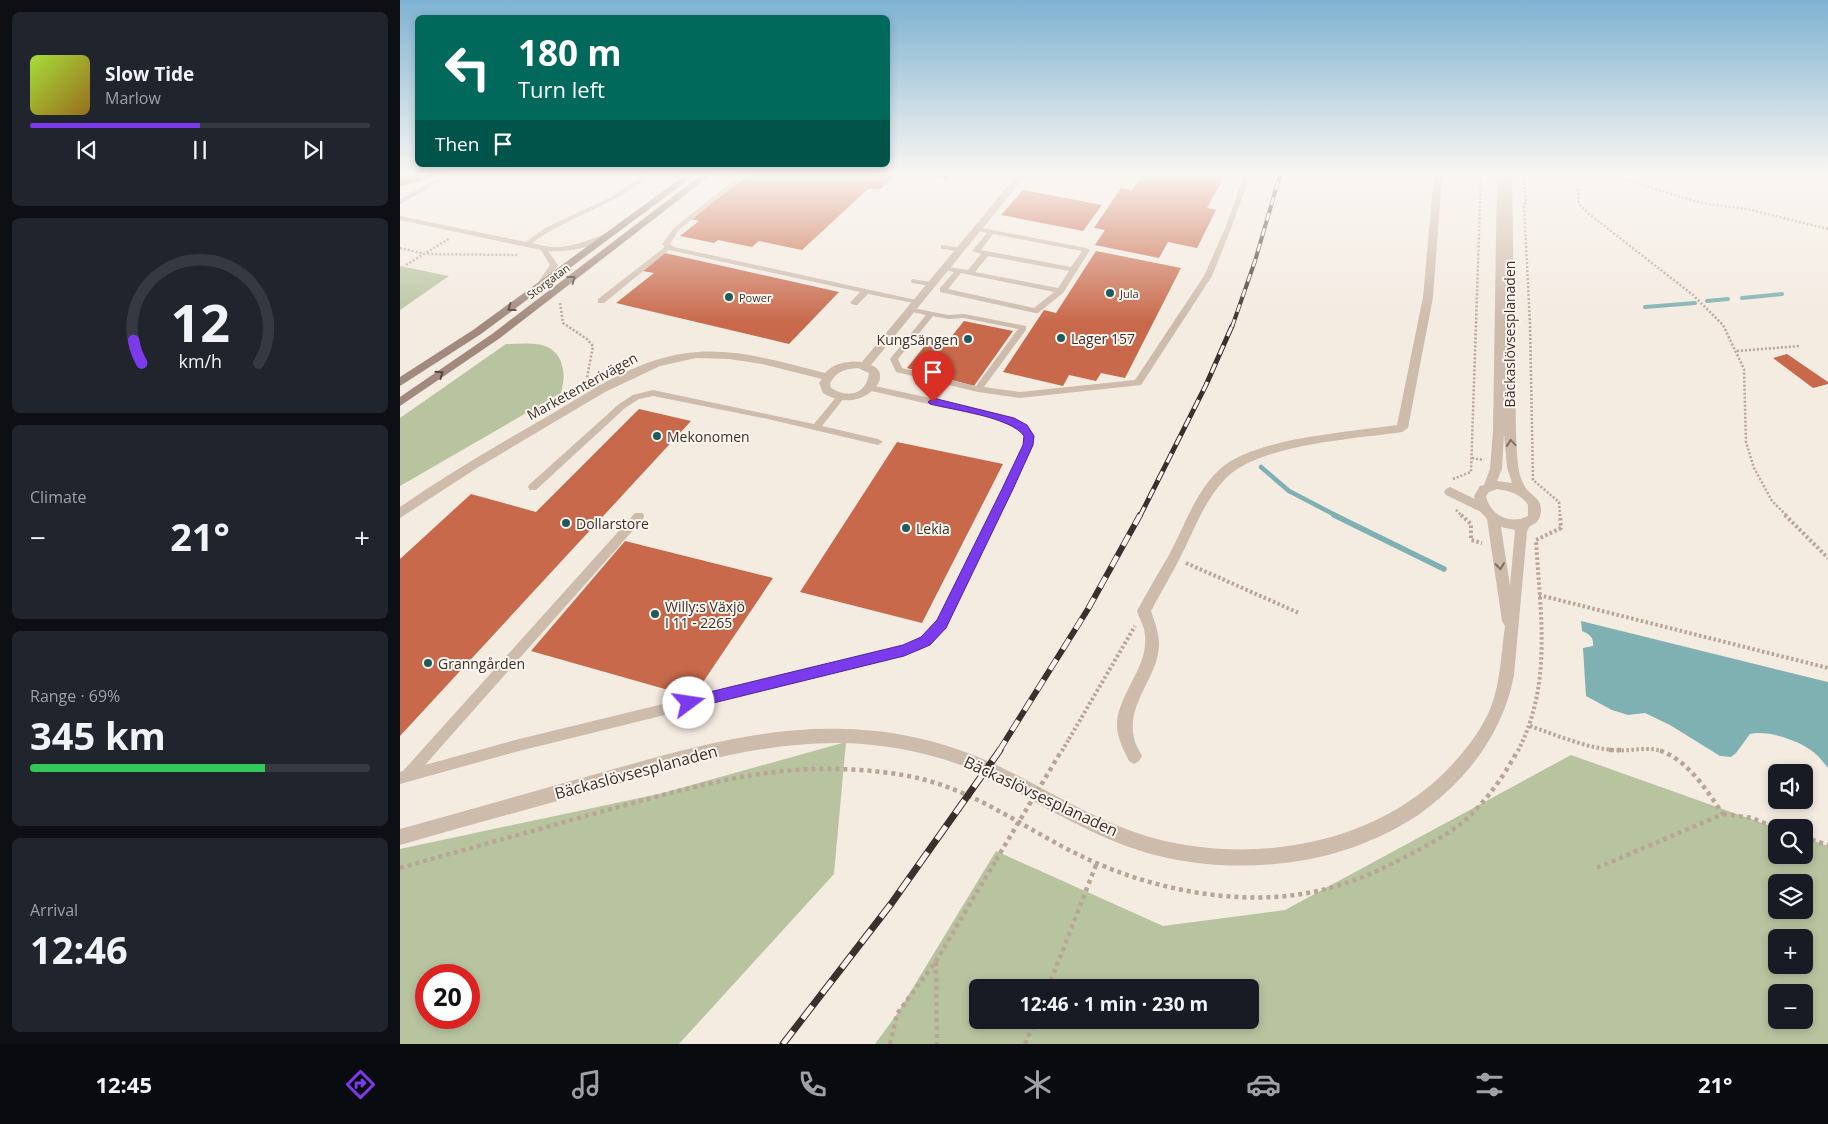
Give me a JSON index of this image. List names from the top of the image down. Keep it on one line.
{"streets":{"main road":["Storgatan"],"street":["Bäckaslövsesplanaden","Marketenterivägen"]},"places":["Jula","Power","Lager 157","KungSängen","Mekonomen","Dollarstore","Lekia","Willy:s Växjö I 11 - 2265","Granngården"],"page":{"turn":["180 m","Turn left"],"song":["Slow Tide","Marlow"],"then":"Then","tile":["Climate",["Range · 69%","345 km"],["Arrival","12:46"]],"heat":["−","21°","+"],"map_buttons":["+","−"],"limit":"20","trip":"12:46 · 1 min · 230 m","tabs":["12:45","21°"],"gauge":["12","km/h"]}}
